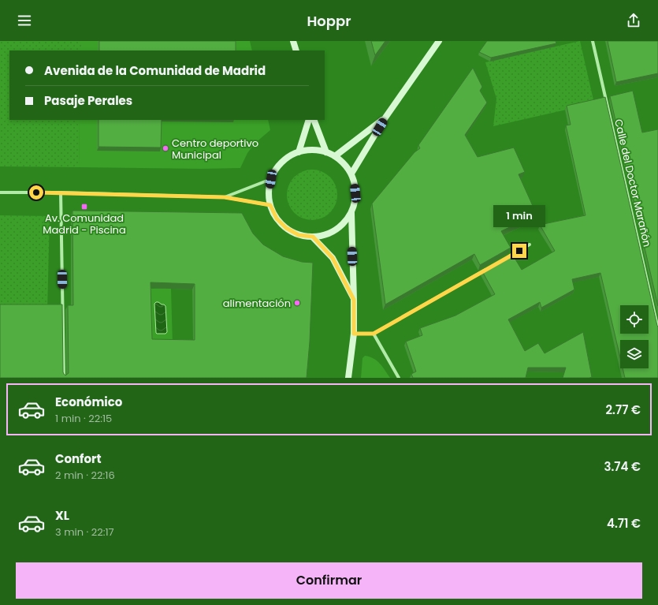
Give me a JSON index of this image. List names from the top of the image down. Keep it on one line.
{"streets":{"street":["Calle del Doctor Marañón"]},"places":{"other":["Centro deportivo Municipal","alimentación"],"transit":["Av. Comunidad Madrid - Piscina"]},"page":{"header":"Hoppr","banner":["Avenida de la Comunidad de Madrid","Pasaje Perales"],"bubble":"1 min","list":[{"name":"Económico","note":"1 min · 22:15","value":"2.77 €"},{"name":"Confort","note":"2 min · 22:16","value":"3.74 €"},{"name":"XL","note":"3 min · 22:17","value":"4.71 €"}],"buttons":"Confirmar"}}
